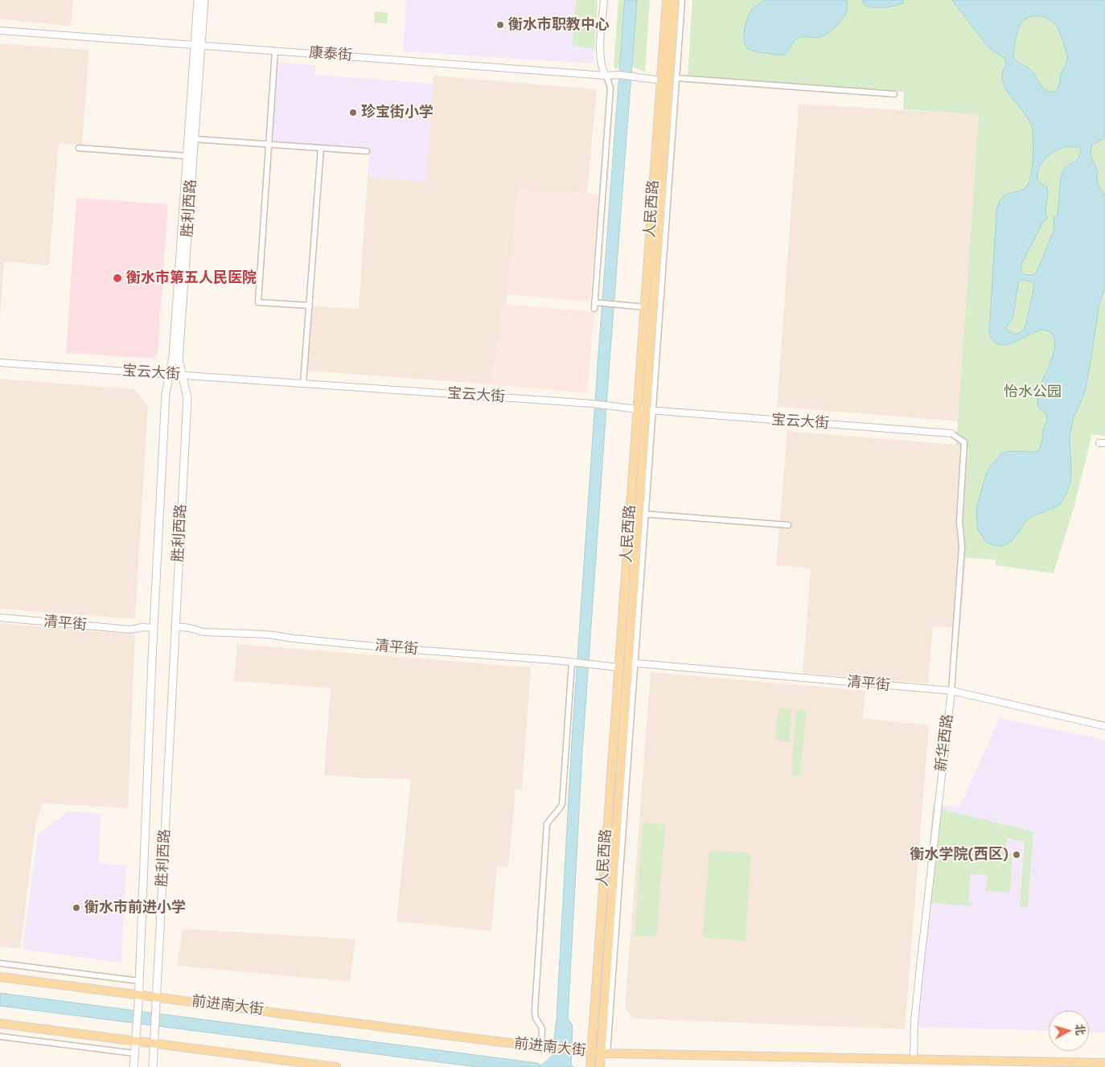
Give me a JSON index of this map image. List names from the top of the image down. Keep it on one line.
{"streets":{"main road":["胜利西路","人民西路","前进南大街"],"street":["康泰街","宝云大街","清平街","新华西路"]},"crossings":[["康泰街","胜利西路"],["康泰街","人民西路"],["胜利西路","宝云大街"],["胜利西路","清平街"],["胜利西路","前进南大街"],["人民西路","宝云大街"],["人民西路","清平街"],["人民西路","前进南大街"],["宝云大街","新华西路"],["清平街","新华西路"],["新华西路","前进南大街"]],"parks":["怡水公园"],"places":["衡水市职教中心","珍宝街小学","衡水市第五人民医院","衡水学院(西区)","衡水市前进小学"],"north":"right"}
